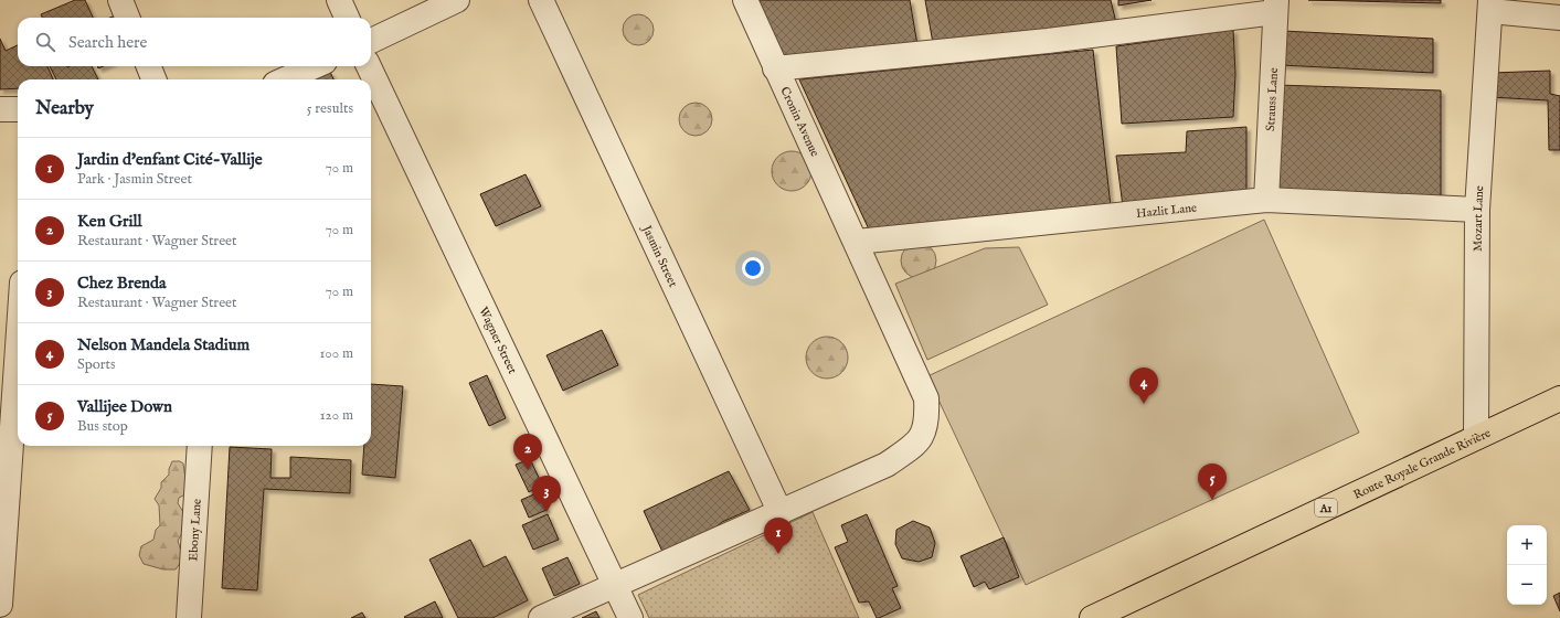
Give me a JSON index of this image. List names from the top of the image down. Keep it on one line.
{"streets":{"main road":["Route Royale Grande Rivière","A1"],"street":["Strauss Lane","Cronin Avenue","Hazlit Lane","Mozart Lane","Jasmin Street","Wagner Street","Ebony Lane"]},"crossings":[["Strauss Lane","Hazlit Lane"],["Cronin Avenue","Hazlit Lane"],["Cronin Avenue","Jasmin Street"],["Cronin Avenue","Wagner Street"],["Hazlit Lane","Mozart Lane"],["Mozart Lane","Route Royale Grande Rivière"]],"page":{"search":"Search here","heading":["Nearby","5 results"],"list":[{"mark":"1","name":"Jardin d'enfant Cité-Vallije","note":"Park · Jasmin Street","value":"70 m"},{"mark":"2","name":"Ken Grill","note":"Restaurant · Wagner Street","value":"70 m"},{"mark":"3","name":"Chez Brenda","note":"Restaurant · Wagner Street","value":"70 m"},{"mark":"4","name":"Nelson Mandela Stadium","note":"Sports","value":"100 m"},{"mark":"5","name":"Vallijee Down","note":"Bus stop","value":"120 m"}],"pins":["4","2","5","3","1"],"map_buttons":["+","−"]}}
